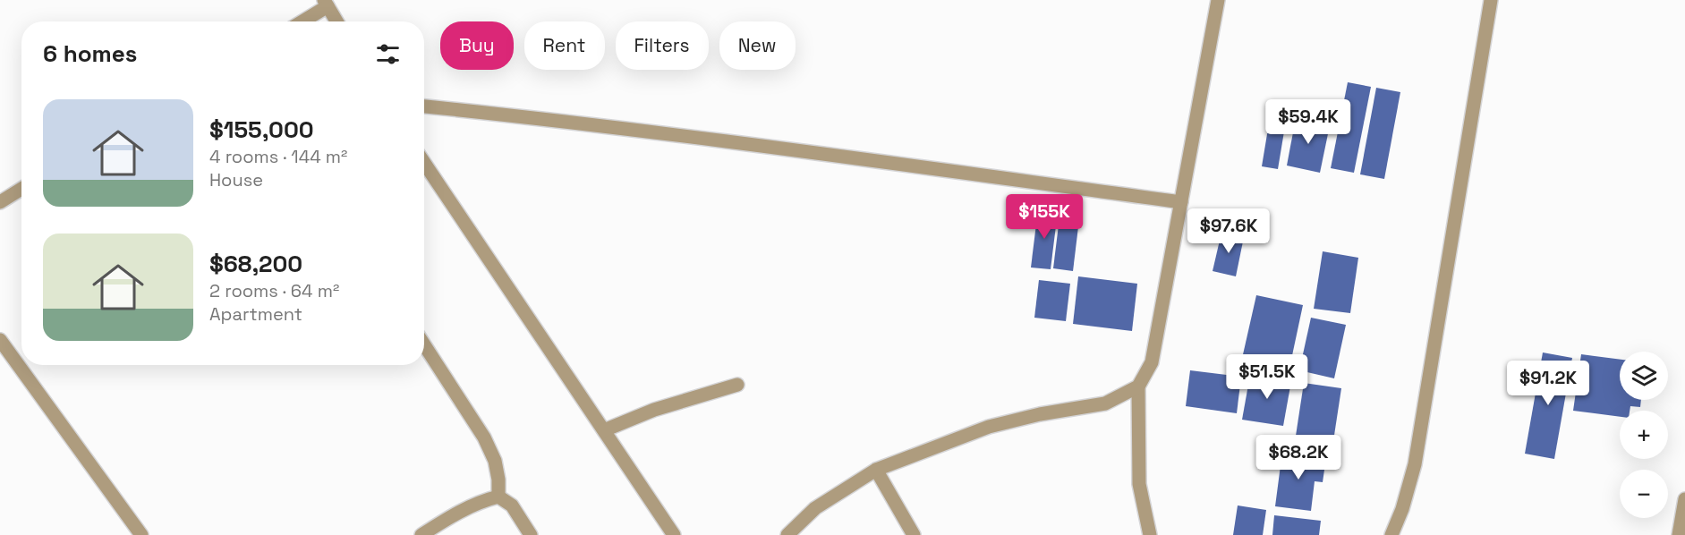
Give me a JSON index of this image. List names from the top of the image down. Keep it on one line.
{"page":{"chip":["Buy","Rent","Filters","New"],"heading":"6 homes","list":[{"name":"$155,000","note":"4 rooms · 144 m² · House"},{"name":"$68,200","note":"2 rooms · 64 m² · Apartment"}],"price":["$59.4K","$155K","$97.6K","$51.5K","$91.2K","$68.2K"],"map_buttons":["+","−"]}}
